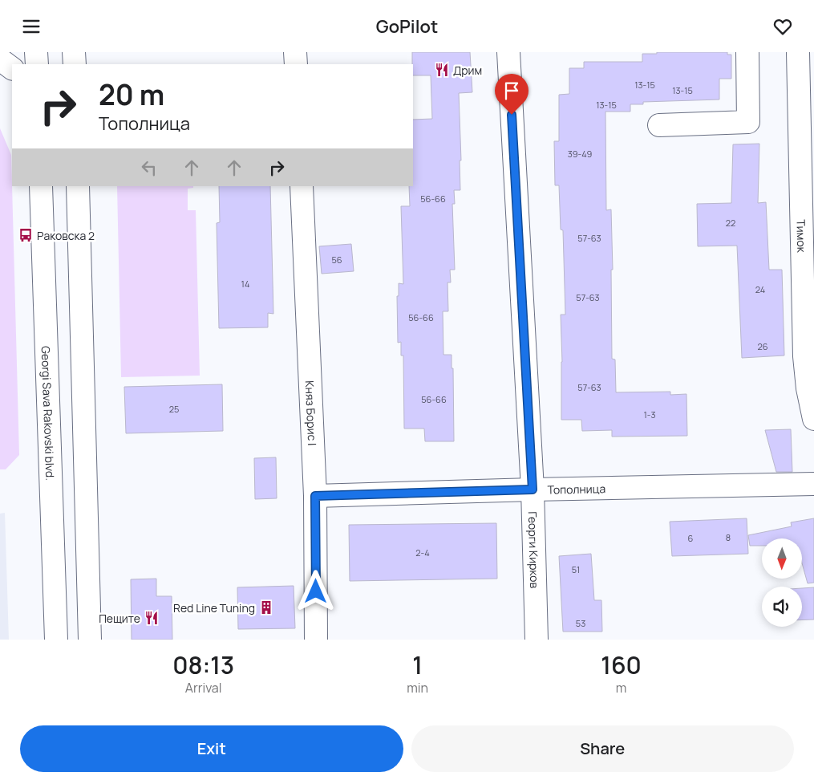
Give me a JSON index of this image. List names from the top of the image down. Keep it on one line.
{"streets":{"street":["Тимок","Georgi Sava Rakovski blvd.","Княз Борис I","Тополница","Георги Кирков"]},"crossings":[["Княз Борис I","Тополница"],["Тополница","Георги Кирков"]],"places":{"restaurant":["Дрим","Пещите"],"bus stop":["Раковска 2"],"building":["Red Line Tuning"]},"house_numbers":["13-15","13-15","13-15","39-49","56-66","22","57-63","56","14","24","57-63","56-66","26","57-63","56-66","25","1-3","8","6","2-4","51","53"],"north":"bottom","page":{"header":"GoPilot","turn":["20 m","Тополница"],"eta":["08:13","Arrival","1","min","160","m"],"buttons":["Exit","Share"]}}
